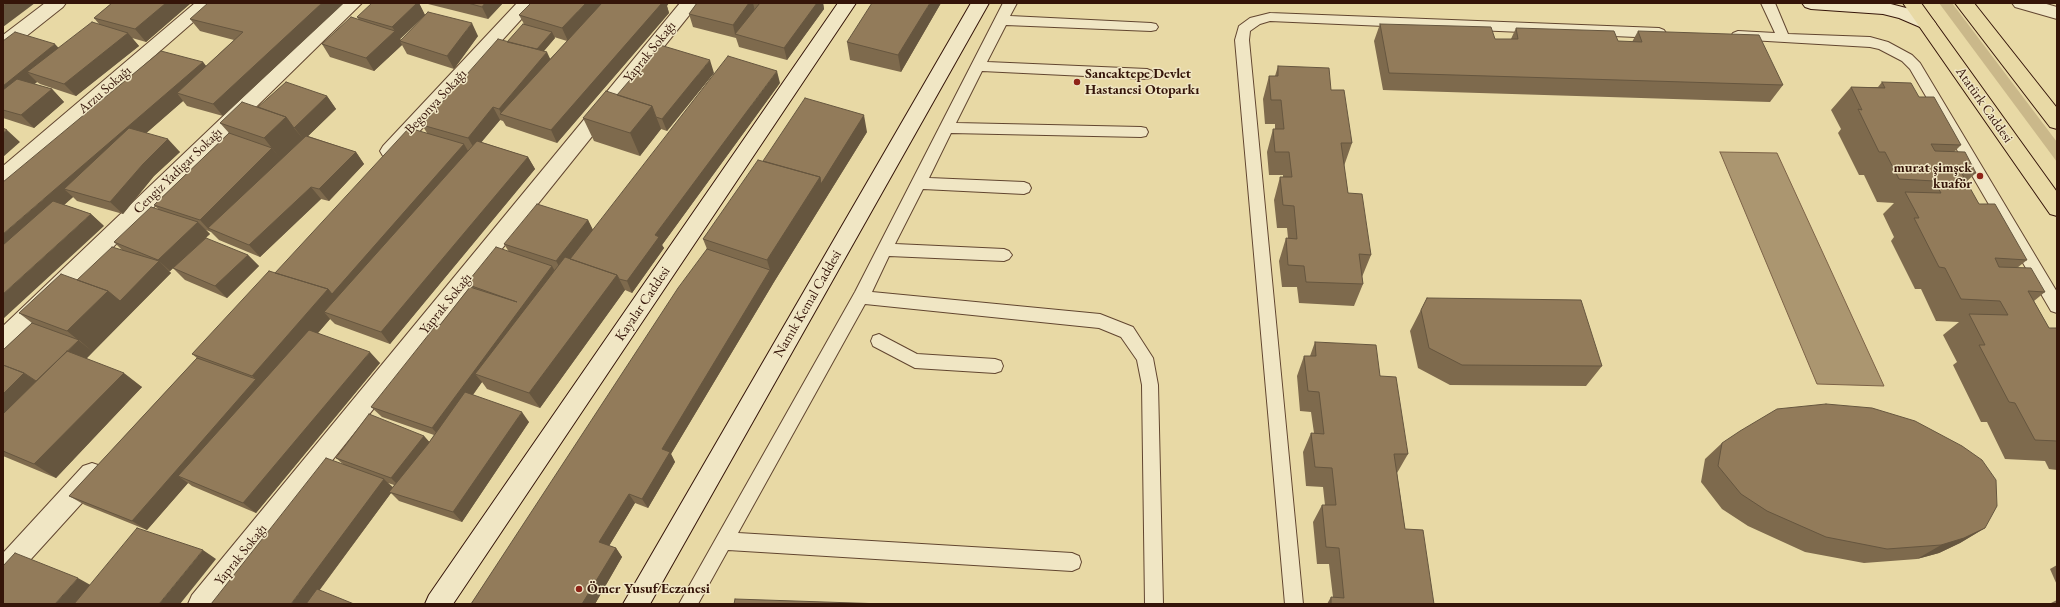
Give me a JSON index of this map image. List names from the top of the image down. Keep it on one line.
{"streets":{"main road":["Atatürk Caddesi"],"street":["Yaprak Sokağı","Arzu Sokağı","Begonya Sokağı","Cengiz Yadigar Sokağı","Kayalar Caddesi","Namık Kemal Caddesi"]},"places":["Sancaktepe Devlet Hastanesi Otoparkı","murat şimşek kuaför","Ömer Yusuf Eczanesi"]}
